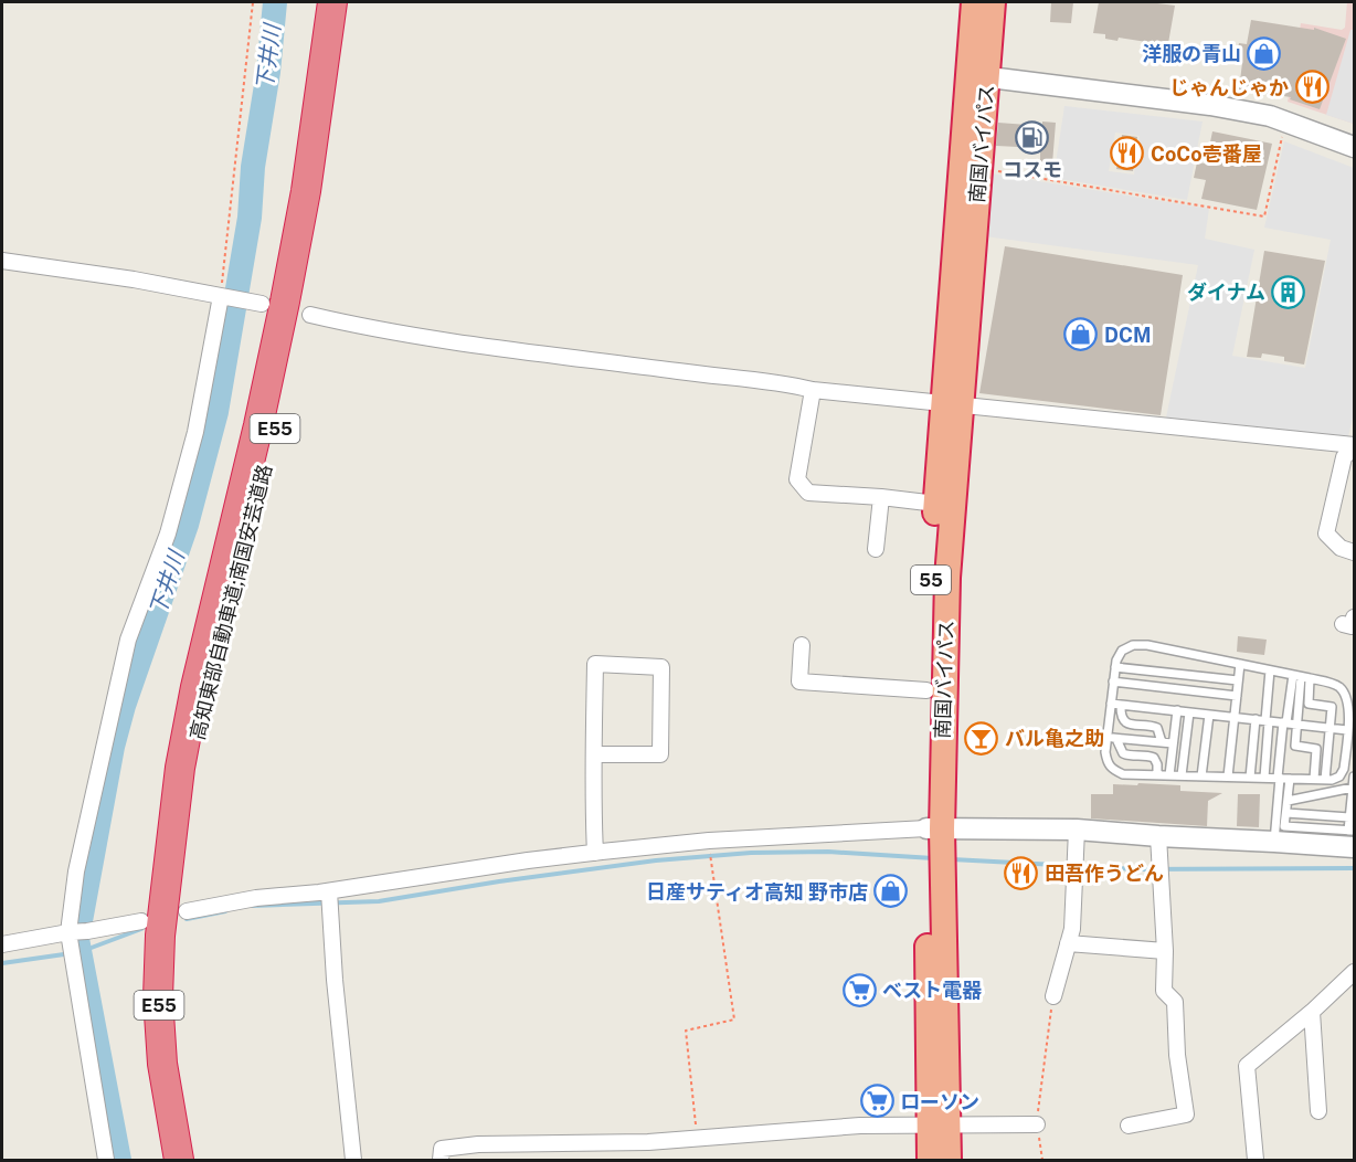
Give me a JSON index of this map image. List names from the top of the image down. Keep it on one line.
{"streets":{"highway":["南国バイパス","E55","55","高知東部自動車道;南国安芸道路"]},"water":["下井川"],"places":{"shop":["洋服の青山","DCM","日産サティオ高知 野市店"],"restaurant":["じゃんじゃか","CoCo壱番屋","田吾作うどん"],"fuel station":["コスモ"],"building":["ダイナム"],"bar":["バル亀之助"],"supermarket":["ベスト電器","ローソン"]}}
